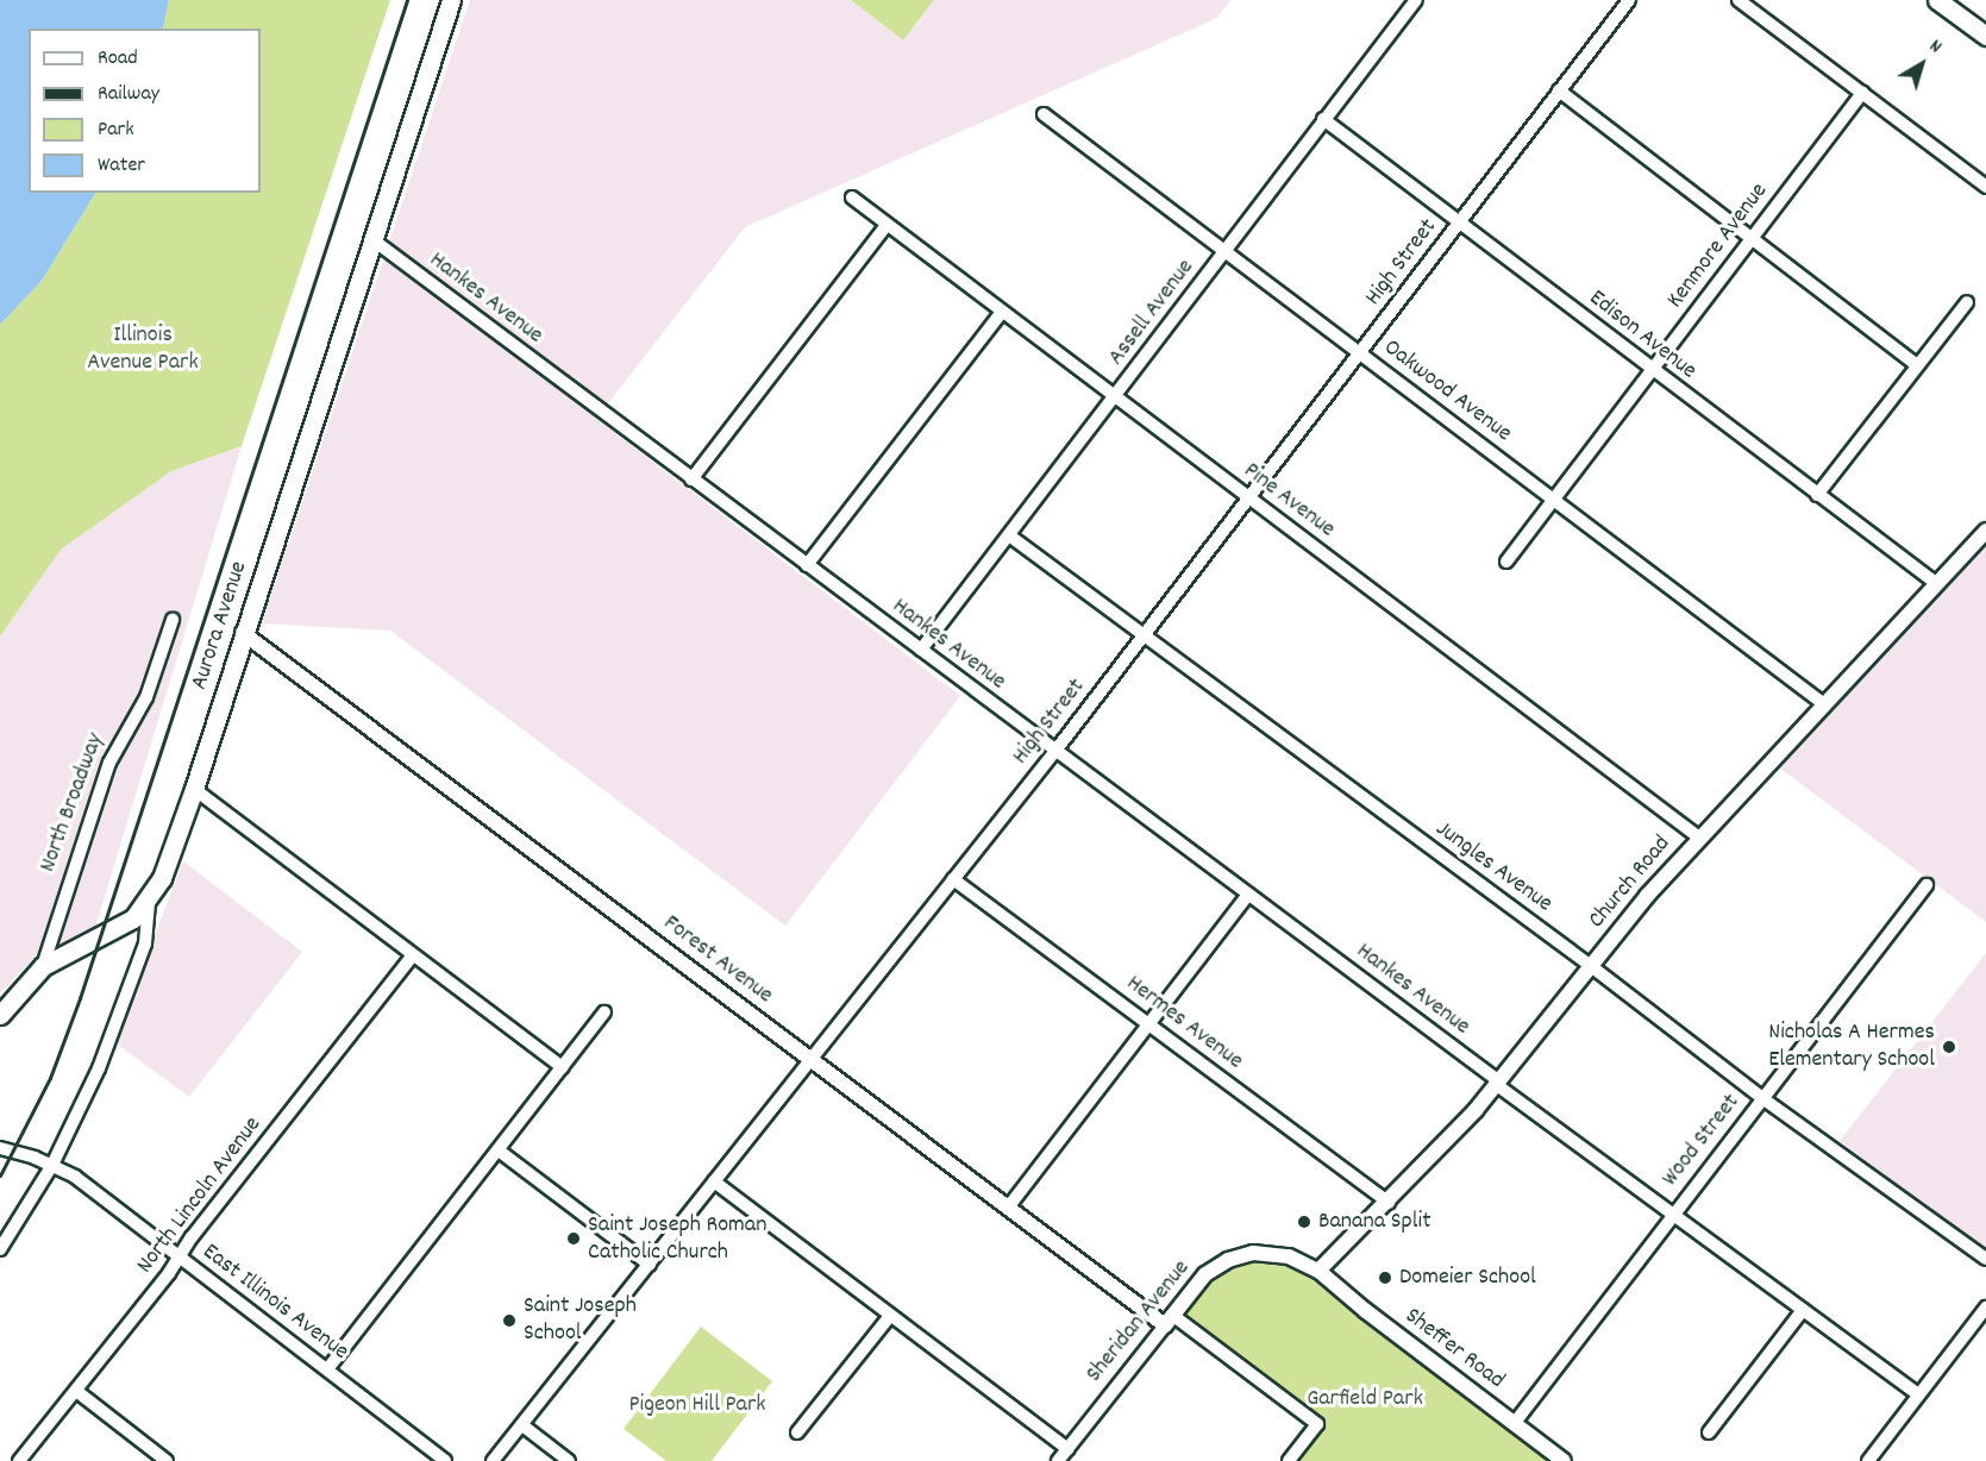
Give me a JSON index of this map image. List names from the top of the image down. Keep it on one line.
{"streets":{"main road":["Aurora Avenue","North Broadway"],"street":["Kenmore Avenue","High Street","Hankes Avenue","Assell Avenue","Edison Avenue","Oakwood Avenue","Pine Avenue","Jungles Avenue","Church Road","Forest Avenue","Hermes Avenue","Wood Street","North Lincoln Avenue","East Illinois Avenue","Sheridan Avenue","Sheffer Road"]},"crossings":[["Kenmore Avenue","Edison Avenue"],["Kenmore Avenue","Oakwood Avenue"],["High Street","Hankes Avenue"],["High Street","Edison Avenue"],["High Street","Oakwood Avenue"],["High Street","Pine Avenue"],["High Street","Jungles Avenue"],["High Street","Forest Avenue"],["High Street","Hermes Avenue"],["Hankes Avenue","Assell Avenue"],["Hankes Avenue","Aurora Avenue"],["Hankes Avenue","Church Road"],["Hankes Avenue","Wood Street"],["Assell Avenue","Edison Avenue"],["Assell Avenue","Oakwood Avenue"],["Assell Avenue","Pine Avenue"],["Assell Avenue","Jungles Avenue"],["Edison Avenue","Church Road"],["Oakwood Avenue","Church Road"],["Pine Avenue","Church Road"],["Aurora Avenue","North Broadway"],["Aurora Avenue","Forest Avenue"],["Aurora Avenue","East Illinois Avenue"],["Jungles Avenue","Church Road"],["Jungles Avenue","Wood Street"],["Church Road","Hermes Avenue"],["Church Road","Sheridan Avenue"],["Church Road","Sheffer Road"],["Forest Avenue","Sheridan Avenue"],["Wood Street","Sheffer Road"],["North Lincoln Avenue","East Illinois Avenue"],["Sheridan Avenue","Sheffer Road"]],"parks":["Illinois Avenue Park","Garfield Park","Pigeon Hill Park"],"places":["Nicholas A Hermes Elementary School","Banana Split","Saint Joseph Roman Catholic Church","Domeier School","Saint Joseph School"],"legend":["Road","Railway","Park","Water"],"north":"top right"}
